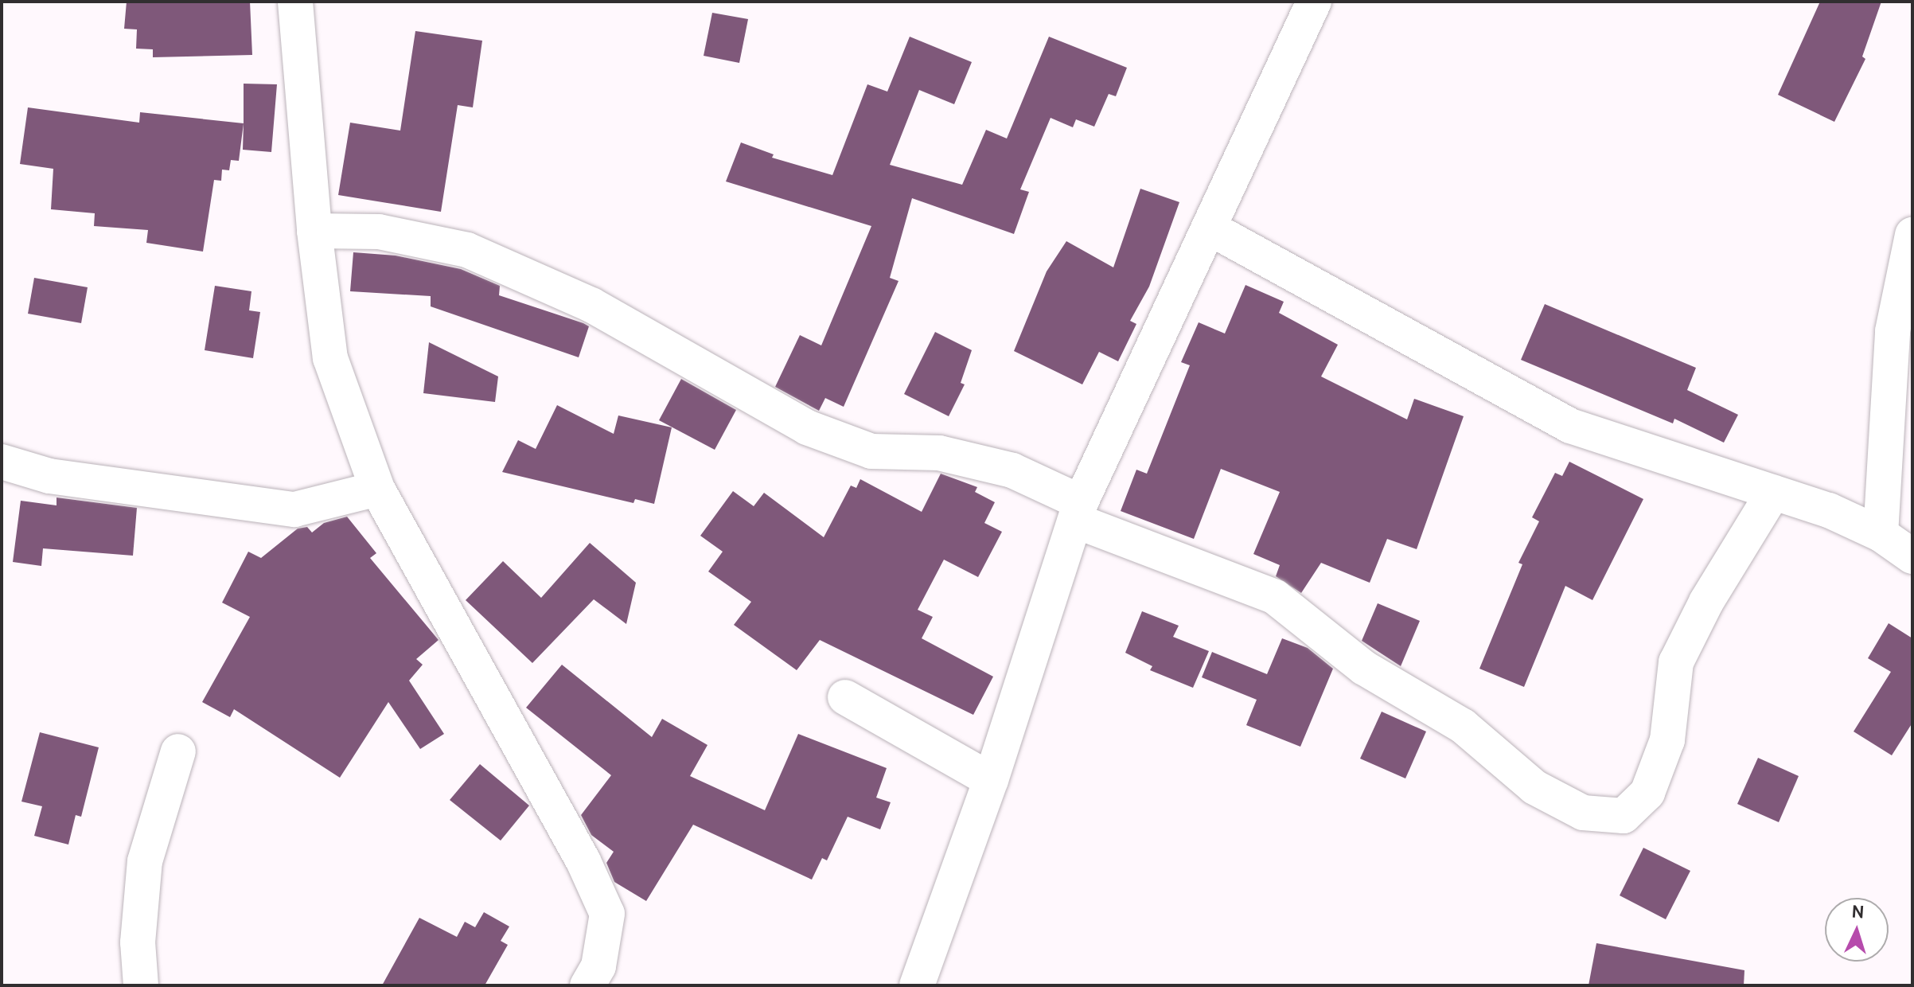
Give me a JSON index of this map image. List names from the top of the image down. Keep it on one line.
{"north":"top"}
